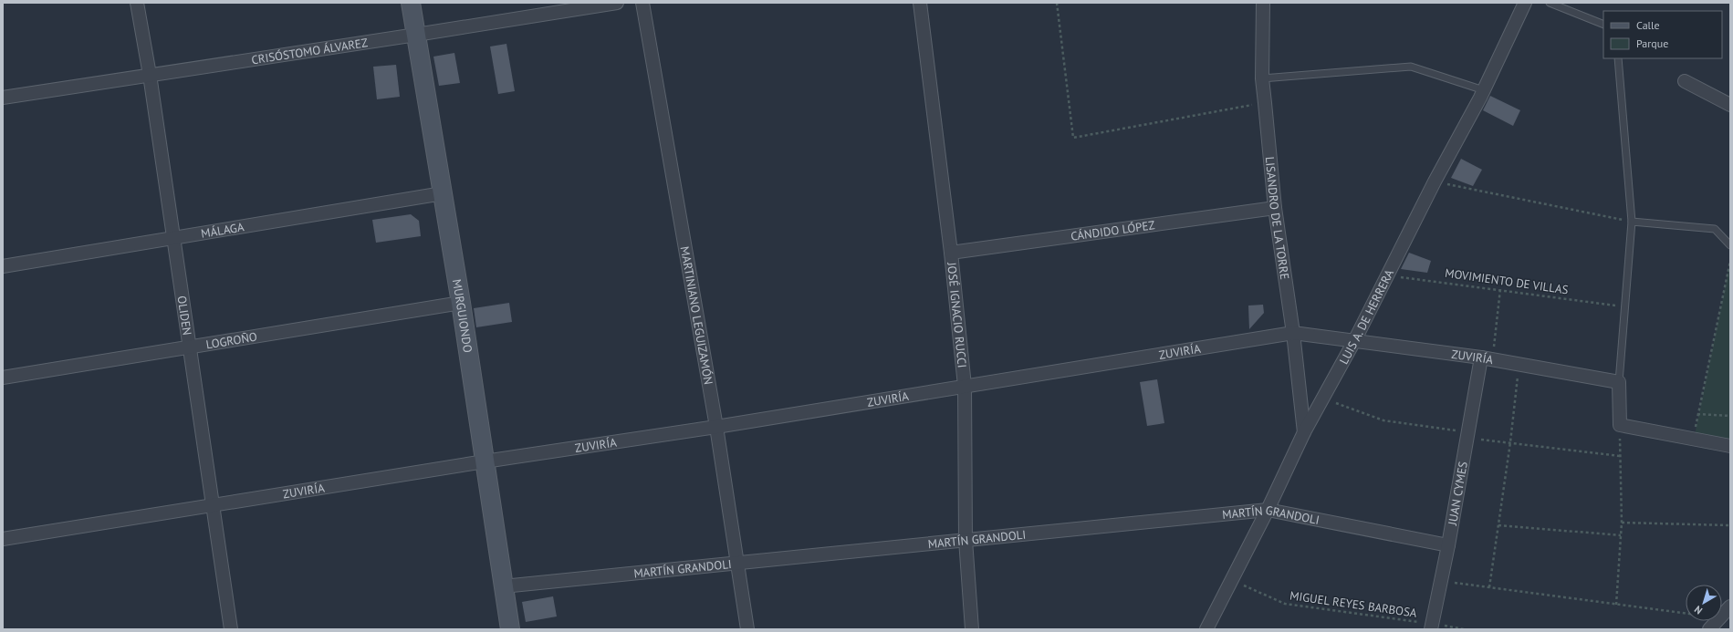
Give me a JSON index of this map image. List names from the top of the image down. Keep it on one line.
{"streets":{"street":["CRISÓSTOMO ÁLVAREZ","LISANDRO DE LA TORRE","MÁLAGA","CÁNDIDO LÓPEZ","OLIDEN","MURGUIONDO","MARTINIANO LEGUIZAMÓN","JOSÉ IGNACIO RUCCI","LUIS A. DE HERRERA","LOGROÑO","ZUVIRÍA","JUAN CYMES","MARTÍN GRANDOLI"],"path":["MOVIMIENTO DE VILLAS","MIGUEL REYES BARBOSA"]},"crossings":[["CRISÓSTOMO ÁLVAREZ","OLIDEN"],["CRISÓSTOMO ÁLVAREZ","MURGUIONDO"],["LISANDRO DE LA TORRE","CÁNDIDO LÓPEZ"],["LISANDRO DE LA TORRE","LUIS A. DE HERRERA"],["LISANDRO DE LA TORRE","ZUVIRÍA"],["MÁLAGA","OLIDEN"],["MÁLAGA","MURGUIONDO"],["CÁNDIDO LÓPEZ","JOSÉ IGNACIO RUCCI"],["MOVIMIENTO DE VILLAS","LUIS A. DE HERRERA"],["OLIDEN","LOGROÑO"],["OLIDEN","ZUVIRÍA"],["MURGUIONDO","LOGROÑO"],["MURGUIONDO","ZUVIRÍA"],["MURGUIONDO","MARTÍN GRANDOLI"],["MARTINIANO LEGUIZAMÓN","ZUVIRÍA"],["MARTINIANO LEGUIZAMÓN","MARTÍN GRANDOLI"],["JOSÉ IGNACIO RUCCI","ZUVIRÍA"],["JOSÉ IGNACIO RUCCI","MARTÍN GRANDOLI"],["LUIS A. DE HERRERA","ZUVIRÍA"],["LUIS A. DE HERRERA","MARTÍN GRANDOLI"],["LUIS A. DE HERRERA","MIGUEL REYES BARBOSA"],["ZUVIRÍA","JUAN CYMES"],["JUAN CYMES","MARTÍN GRANDOLI"],["JUAN CYMES","MIGUEL REYES BARBOSA"]],"legend":["Calle","Parque"],"north":"bottom left"}
